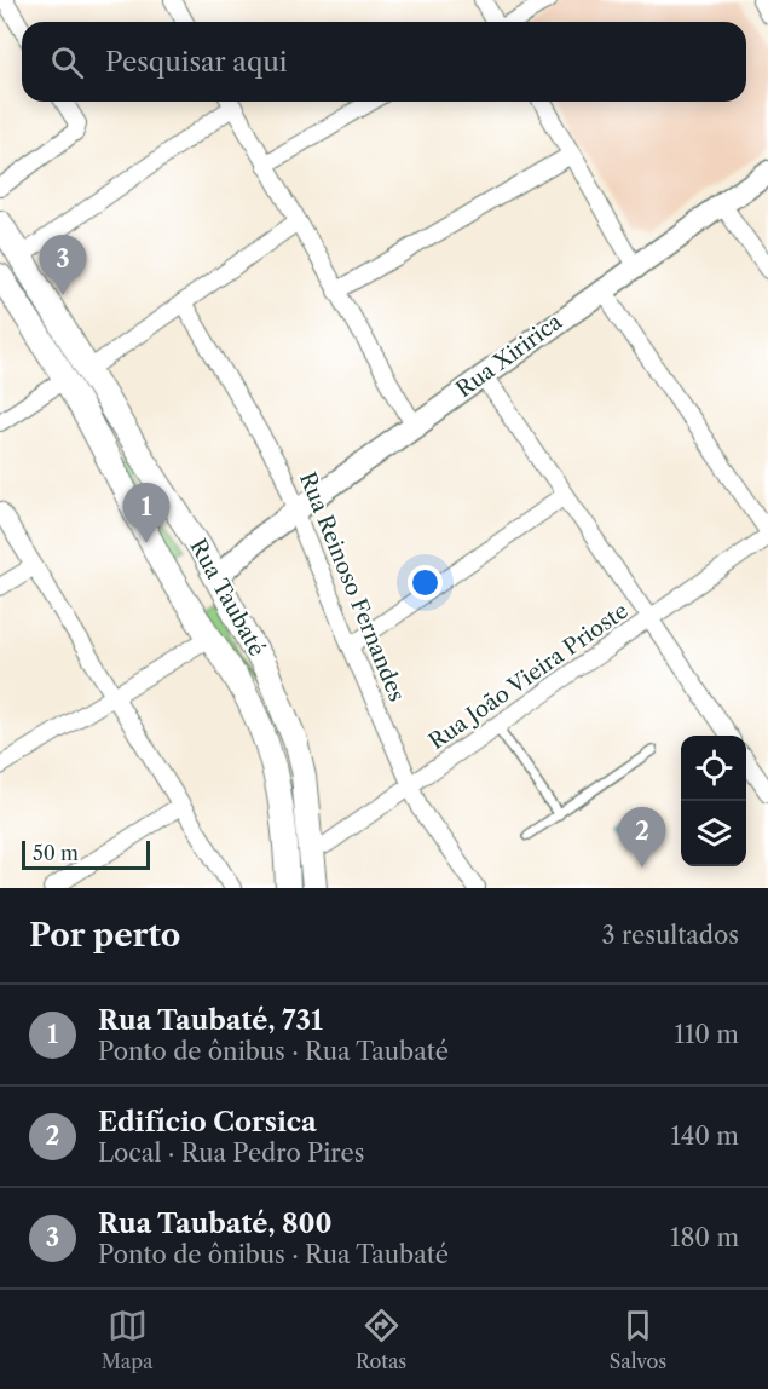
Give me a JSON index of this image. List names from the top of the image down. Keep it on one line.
{"streets":{"main road":["Rua Taubaté"],"street":["Rua Xiririca","Rua Reinoso Fernandes","Rua João Vieira Prioste"]},"crossings":[["Rua Xiririca","Rua Reinoso Fernandes"],["Rua Xiririca","Rua Taubaté"],["Rua Reinoso Fernandes","Rua João Vieira Prioste"],["Rua Taubaté","Rua João Vieira Prioste"]],"scale_bar":"50 m","page":{"search":"Pesquisar aqui","pins":["3","1","2"],"scale":"50 m","heading":["Por perto","3 resultados"],"list":[{"mark":"1","name":"Rua Taubaté, 731","note":"Ponto de ônibus · Rua Taubaté","value":"110 m"},{"mark":"2","name":"Edifício Corsica","note":"Local · Rua Pedro Pires","value":"140 m"},{"mark":"3","name":"Rua Taubaté, 800","note":"Ponto de ônibus · Rua Taubaté","value":"180 m"}],"nav":["Mapa","Rotas","Salvos"]}}
